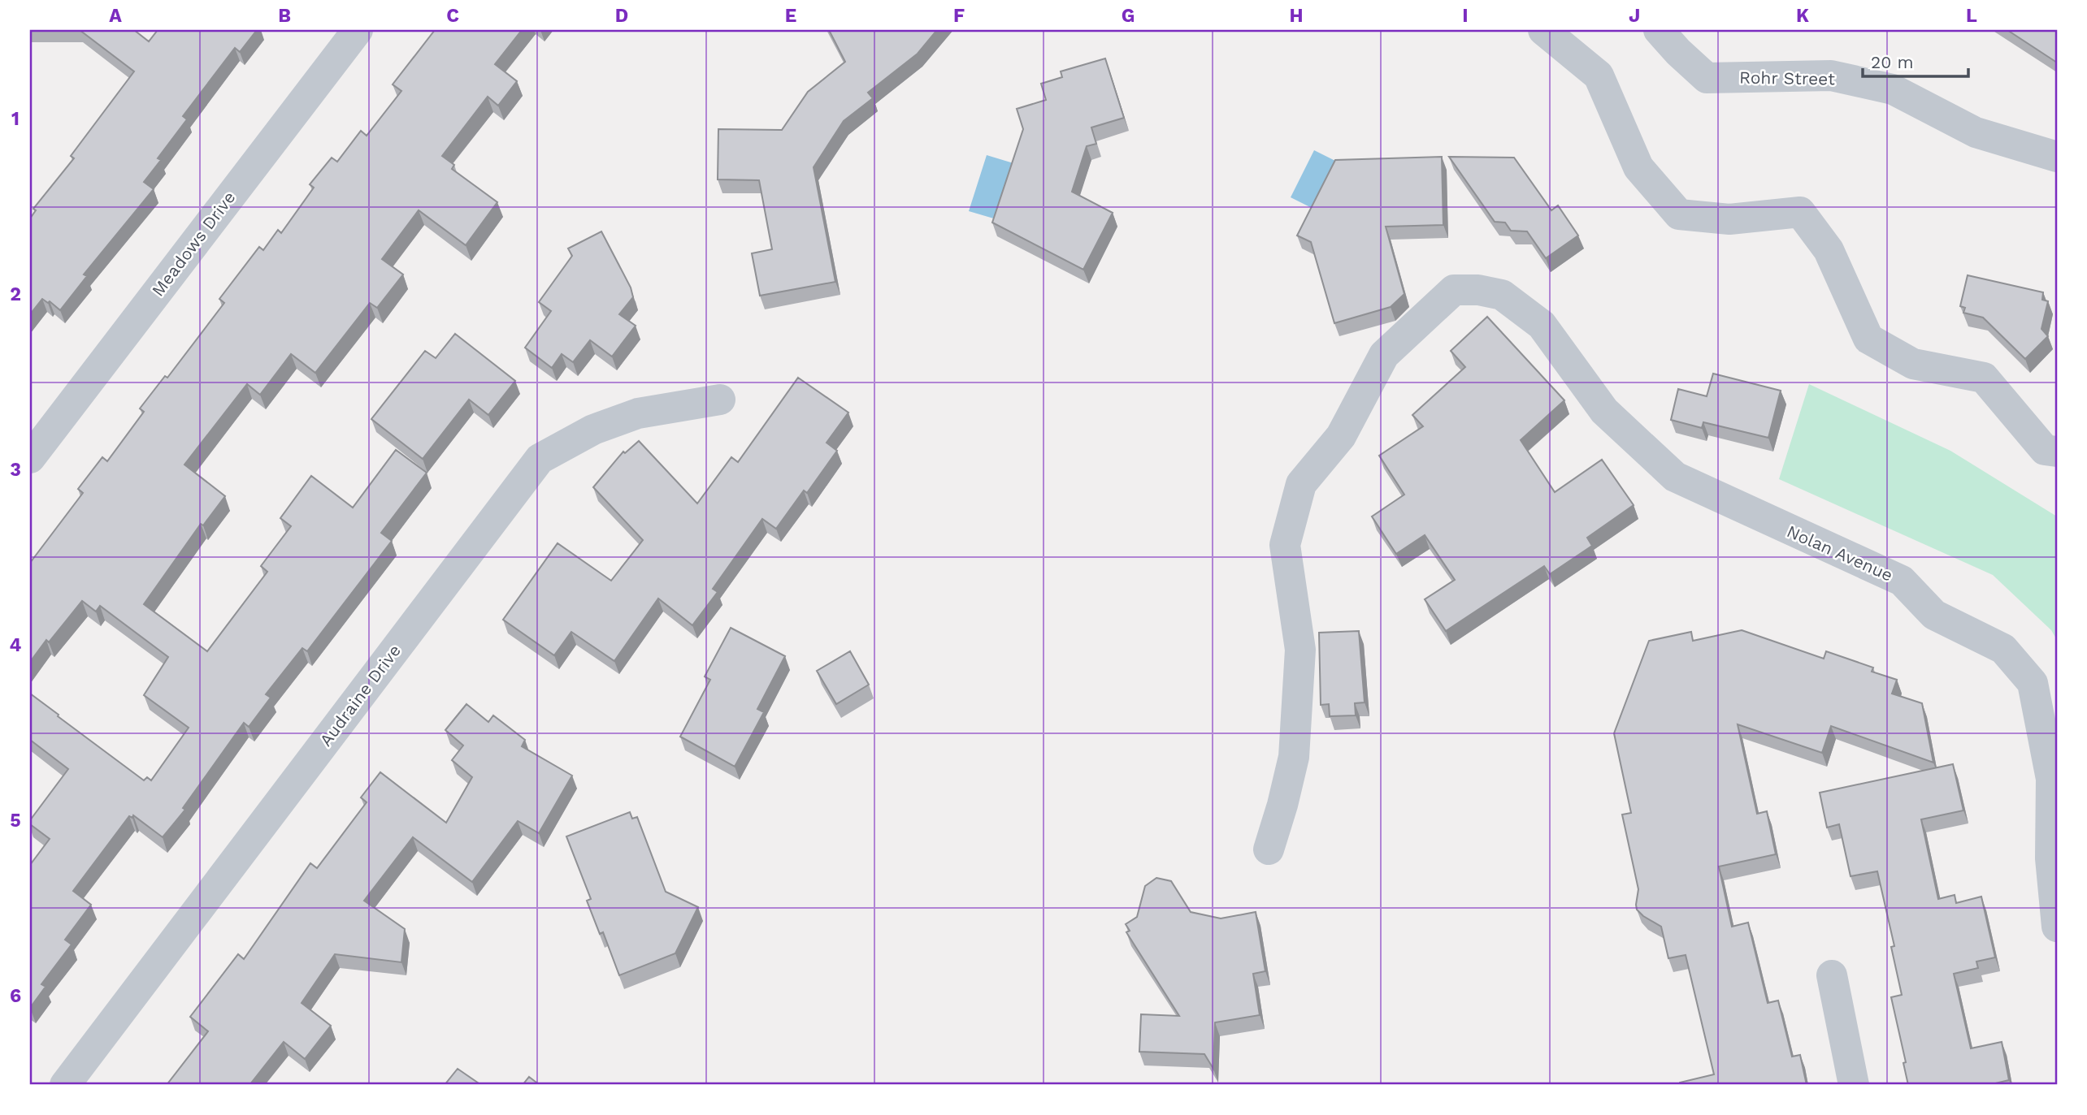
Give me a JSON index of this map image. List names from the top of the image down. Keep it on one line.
{"streets":{"street":["Rohr Street","Meadows Drive","Nolan Avenue","Audraine Drive"]},"scale_bar":"20 m","grid":{"columns":["A","B","C","D","E","F","G","H","I","J","K","L"],"rows":["1","2","3","4","5","6"]}}
